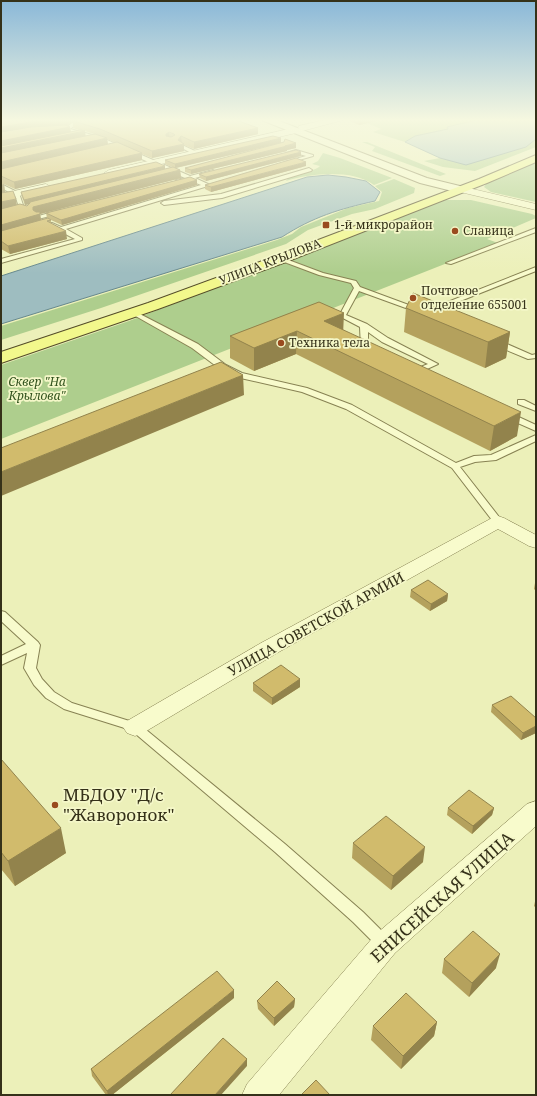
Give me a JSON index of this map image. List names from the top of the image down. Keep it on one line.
{"streets":{"main road":["УЛИЦА КРЫЛОВА"],"street":["УЛИЦА СОВЕТСКОЙ АРМИИ","ЕНИСЕЙСКАЯ УЛИЦА"]},"parks":["Сквер \"На Крылова\""],"places":{"transit":["1-й микрорайон"],"other":["Славица","Почтовое отделение 655001","Техника тела","МБДОУ \"Д/с \"Жаворонок\""]}}
